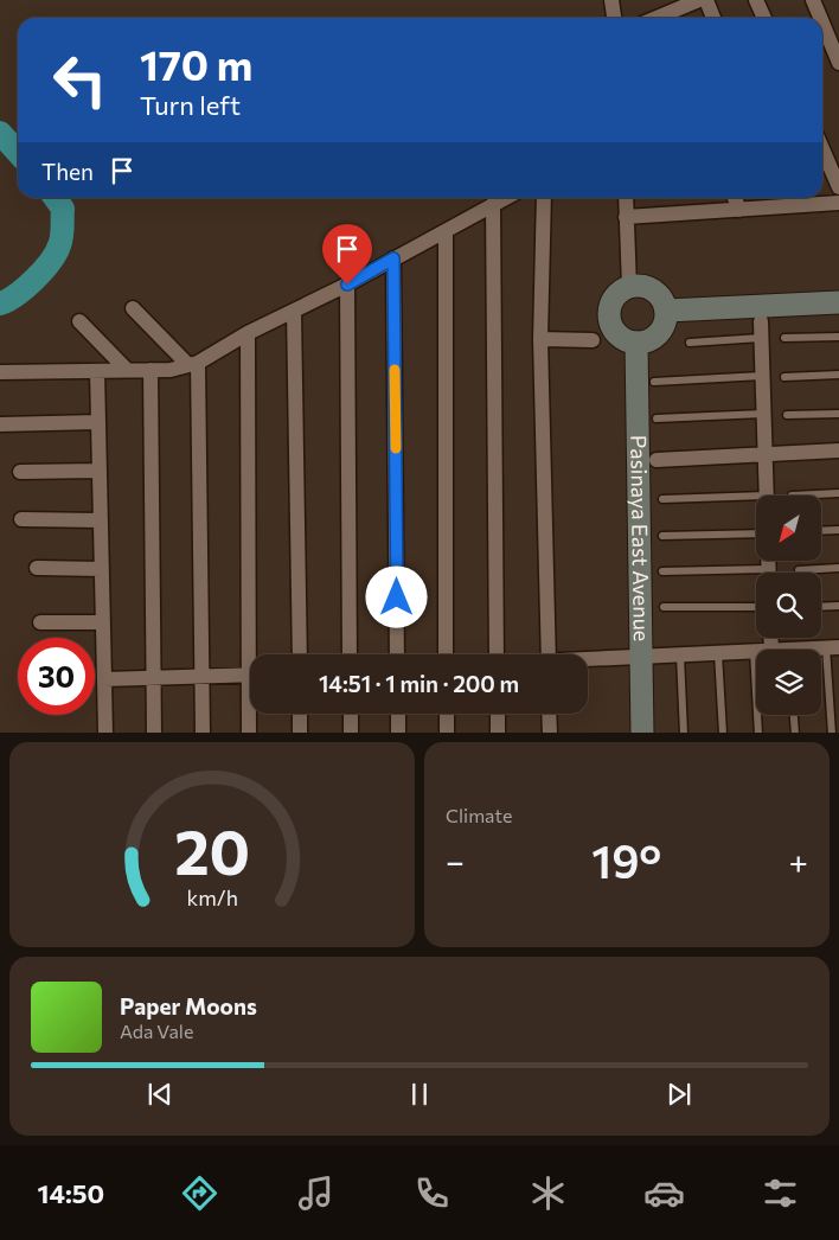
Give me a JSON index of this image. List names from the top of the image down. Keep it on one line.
{"streets":{"street":["Pasinaya East Avenue"]},"north":"bottom left","page":{"turn":["170 m","Turn left"],"then":"Then","limit":"30","trip":"14:51 · 1 min · 200 m","tile":"Climate","heat":["−","19°","+"],"song":["Paper Moons","Ada Vale"],"tabs":"14:50","gauge":["20","km/h"]}}
